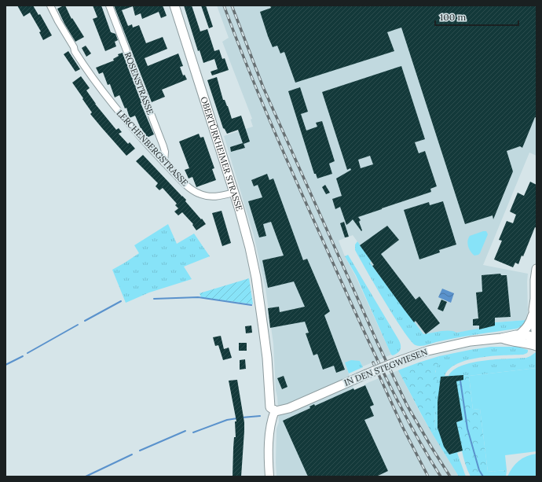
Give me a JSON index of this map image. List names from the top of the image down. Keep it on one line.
{"streets":{"main road":["OBERTÜRKHEIMER STRASSE","IN DEN STEGWIESEN"],"street":["ROSENSTRASSE","LERCHENBERGSTRASSE"]},"crossings":[["ROSENSTRASSE","LERCHENBERGSTRASSE"],["LERCHENBERGSTRASSE","OBERTÜRKHEIMER STRASSE"],["OBERTÜRKHEIMER STRASSE","IN DEN STEGWIESEN"]],"scale_bar":"100 m"}
